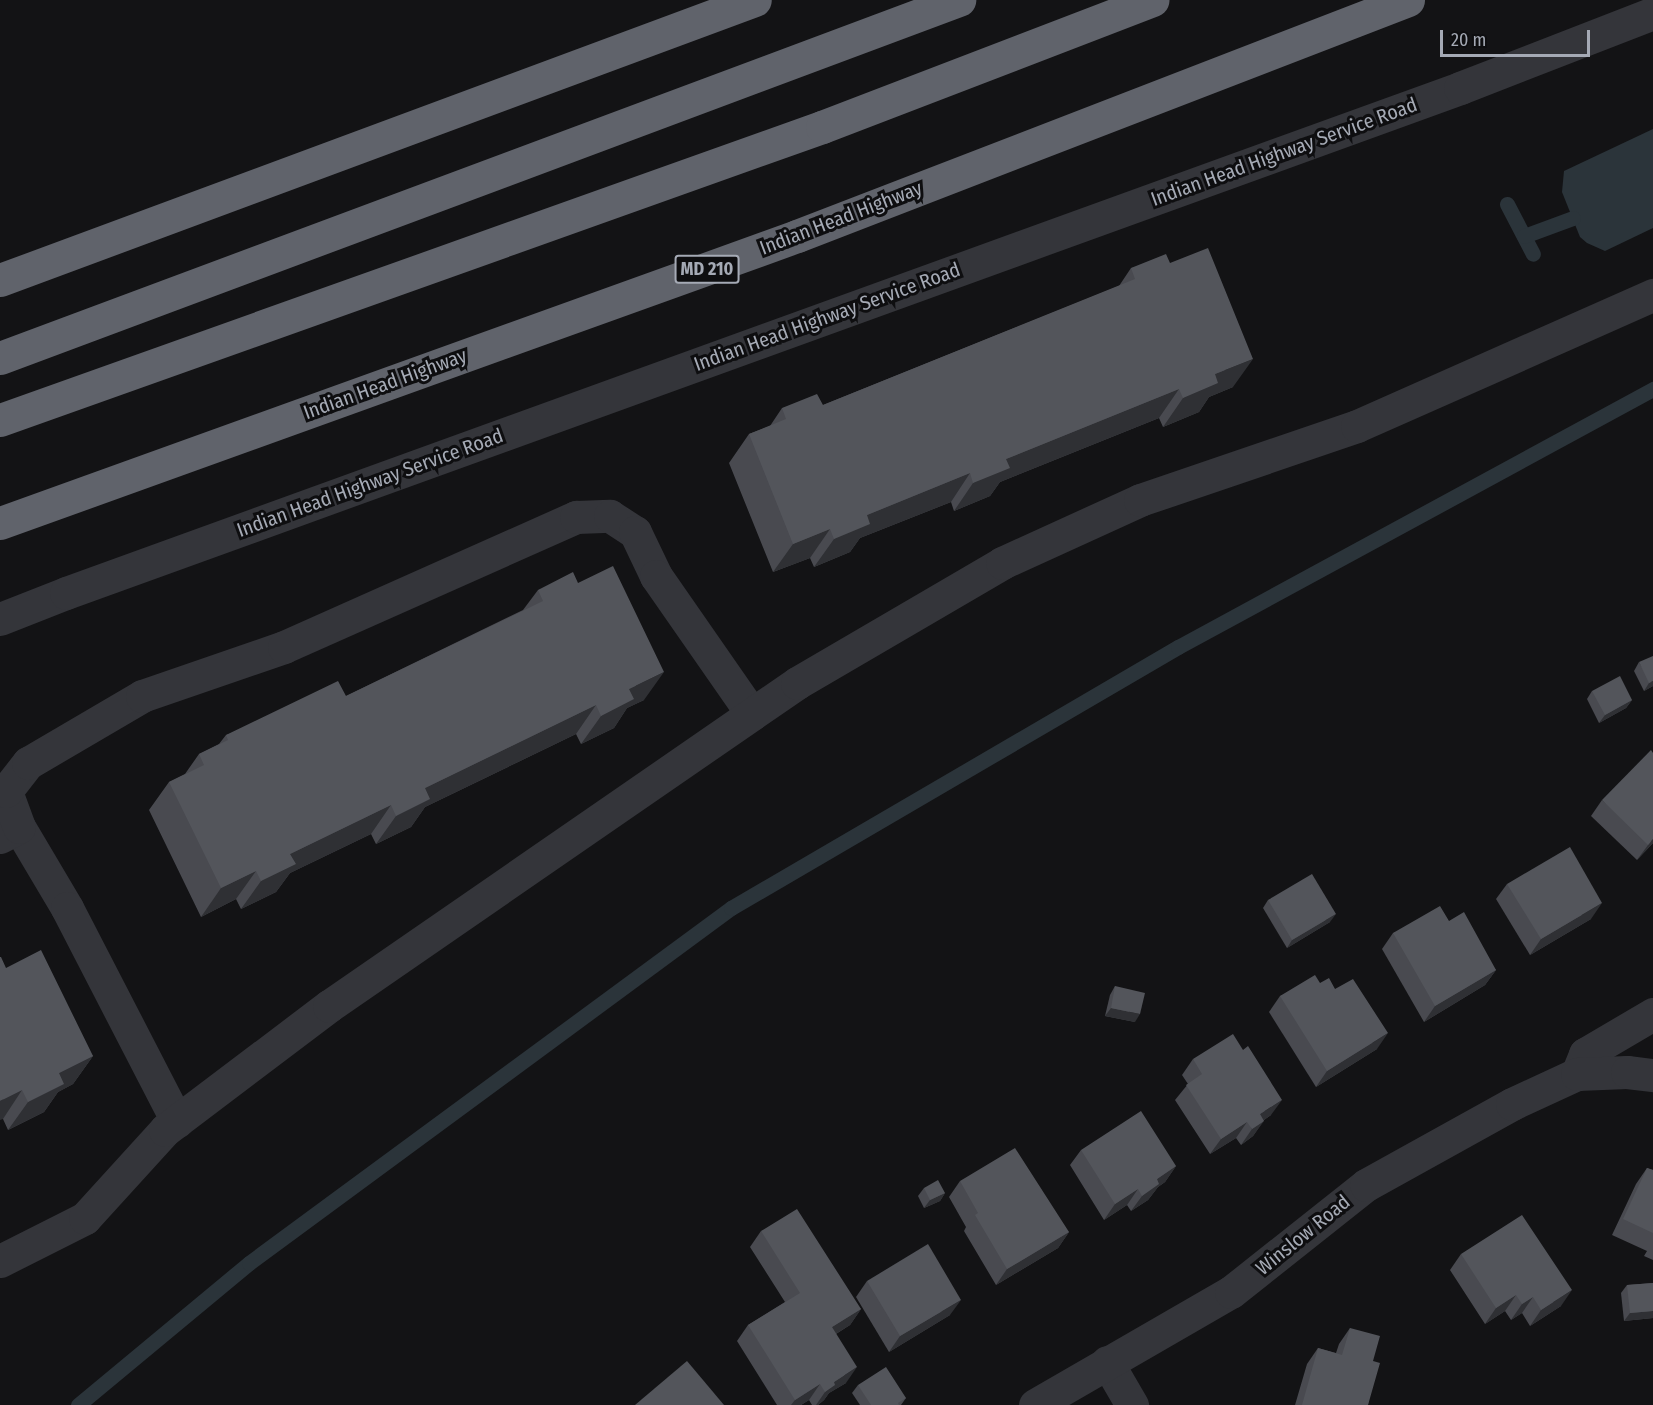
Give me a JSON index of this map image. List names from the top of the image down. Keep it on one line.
{"streets":{"highway":["Indian Head Highway","MD 210"],"street":["Indian Head Highway Service Road","Winslow Road"]},"scale_bar":"20 m"}
